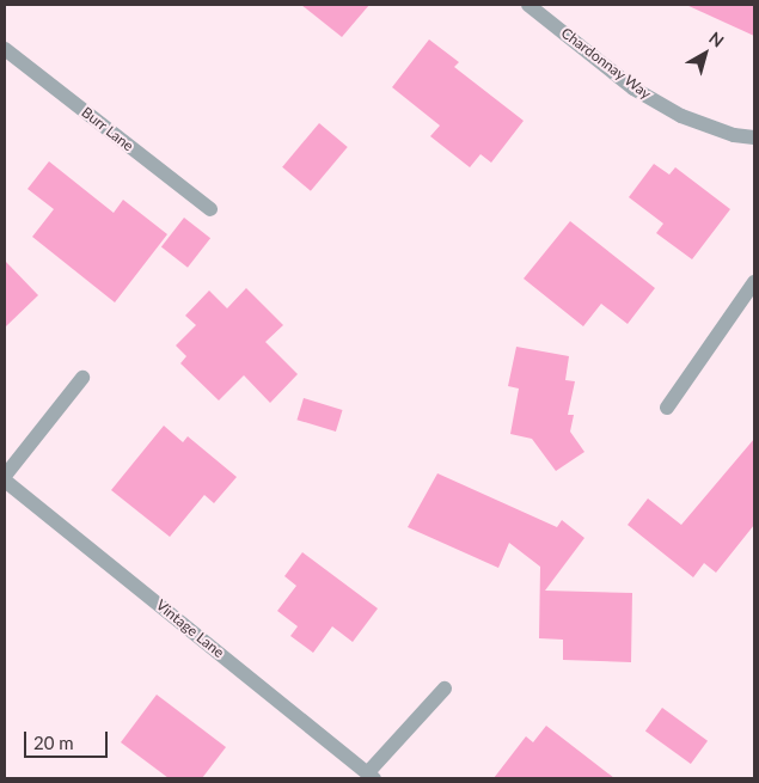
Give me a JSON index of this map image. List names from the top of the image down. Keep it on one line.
{"streets":{"street":["Chardonnay Way","Burr Lane","Vintage Lane"]},"scale_bar":"20 m","north":"top right"}
